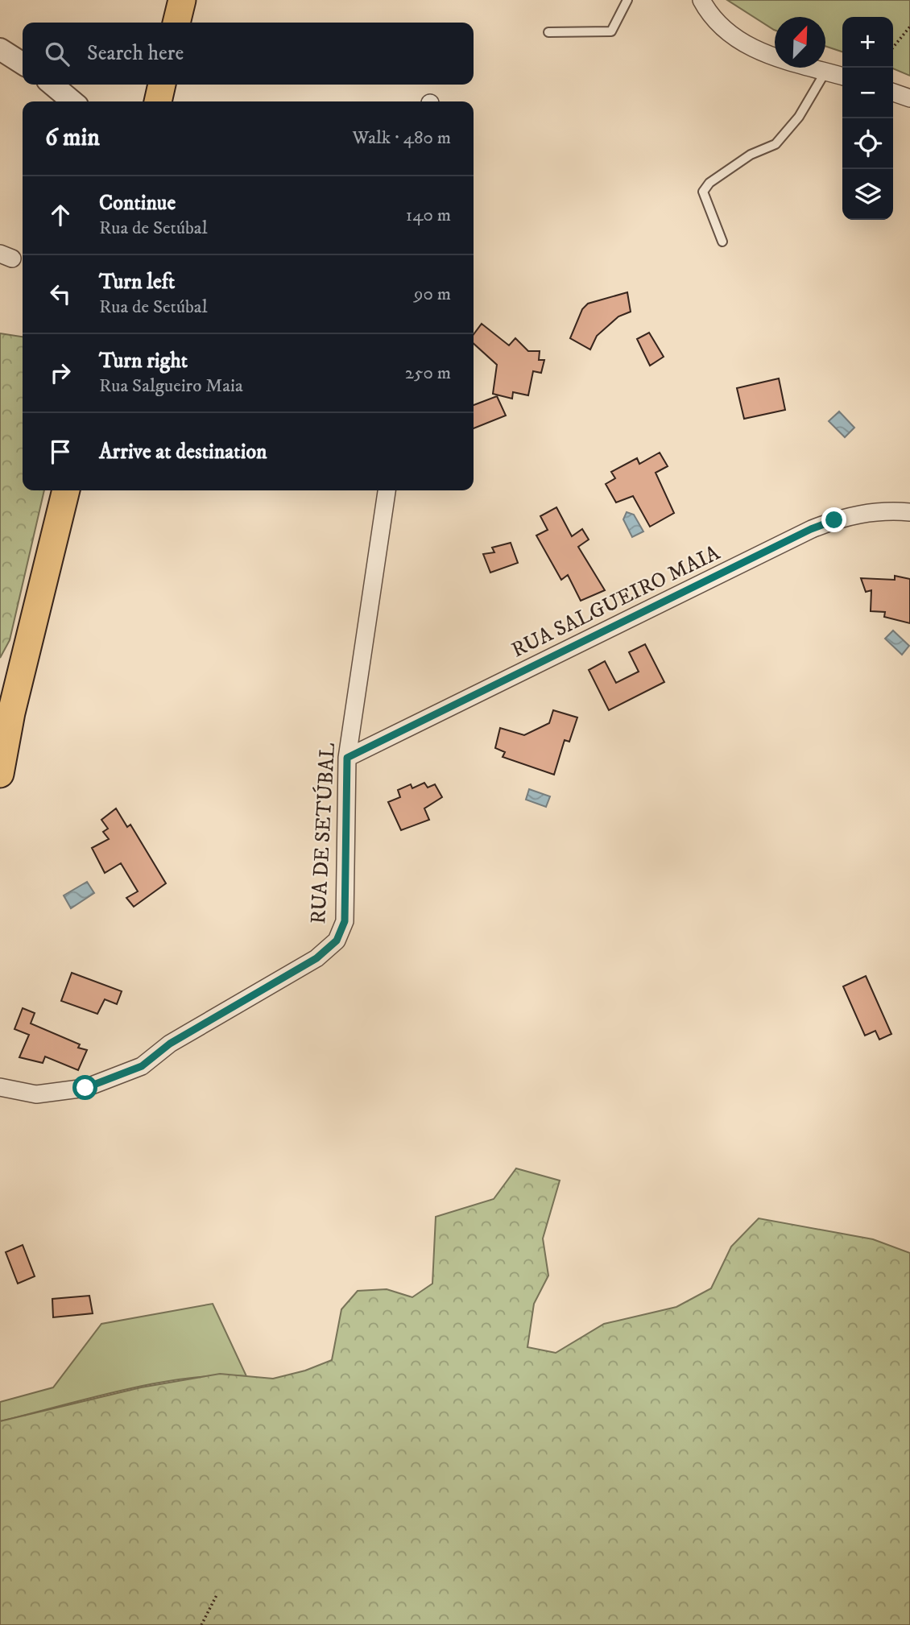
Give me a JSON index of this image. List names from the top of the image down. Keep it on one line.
{"streets":{"street":["RUA SALGUEIRO MAIA","RUA DE SETÚBAL"]},"crossings":[["RUA SALGUEIRO MAIA","RUA DE SETÚBAL"]],"north":"top right","page":{"map_buttons":["+","−"],"search":"Search here","heading":["6 min","Walk · 480 m"],"list":[["Continue","Rua de Setúbal","140 m"],["Turn left","Rua de Setúbal","90 m"],["Turn right","Rua Salgueiro Maia","250 m"],"Arrive at destination"]}}
